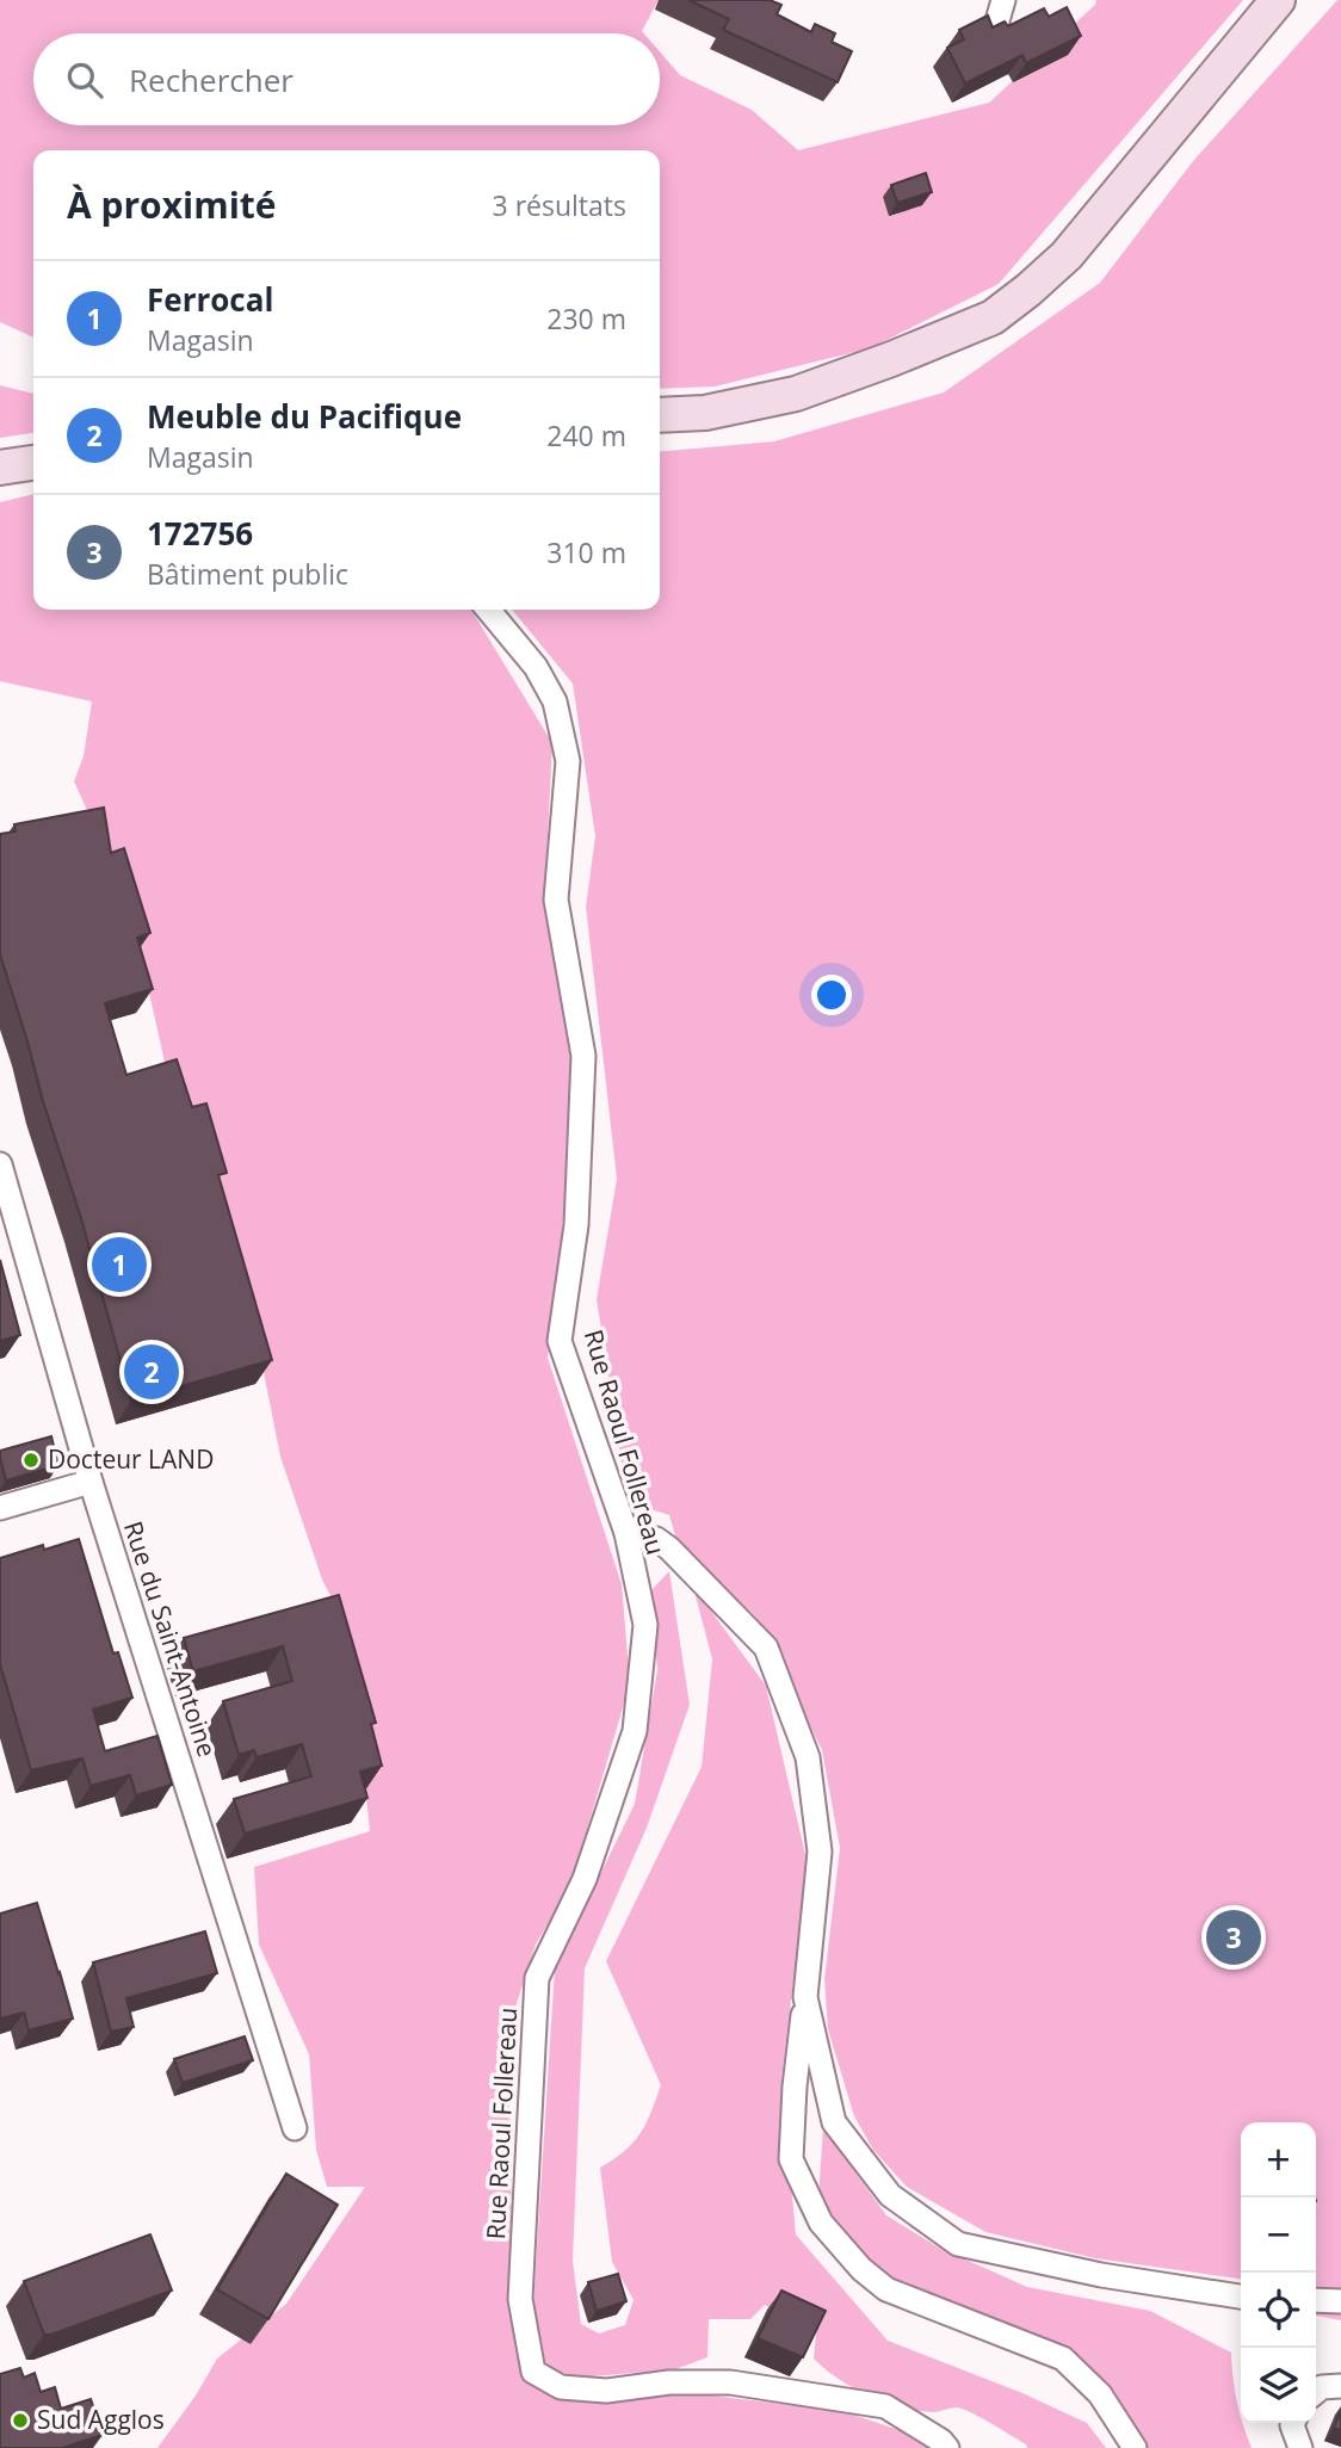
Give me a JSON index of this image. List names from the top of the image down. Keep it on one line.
{"streets":{"street":["Rue Raoul Follereau","Rue du Saint-Antoine"]},"places":["Docteur LAND","Sud Agglos"],"page":{"search":"Rechercher","heading":["À proximité","3 résultats"],"list":[{"mark":"1","name":"Ferrocal","note":"Magasin","value":"230 m"},{"mark":"2","name":"Meuble du Pacifique","note":"Magasin","value":"240 m"},{"mark":"3","name":"172756","note":"Bâtiment public","value":"310 m"}],"pins":["1","2","3"],"map_buttons":["+","−"]}}
